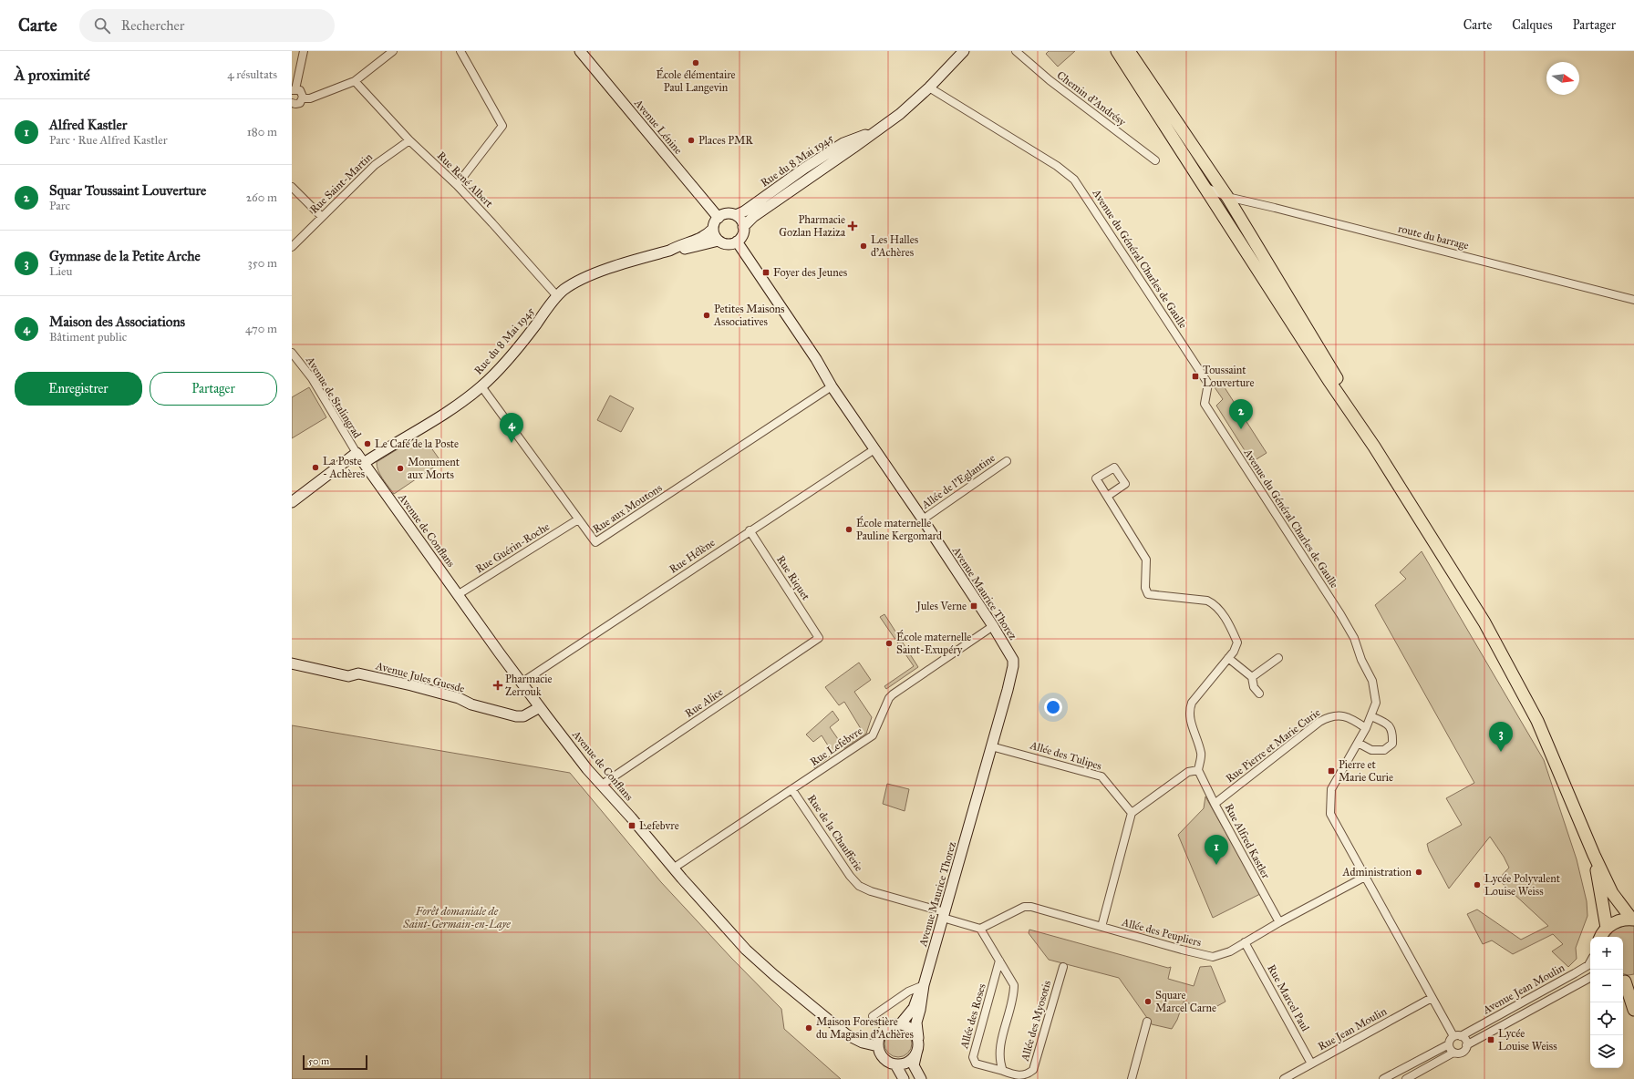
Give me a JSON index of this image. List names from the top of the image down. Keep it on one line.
{"streets":{"street":["Chemin d'Andrésy","Avenue Lénine","Rue du 8 Mai 1945","Rue René Albert","Rue Saint-Martin","route du barrage","Avenue du Général Charles de Gaulle","Avenue de Stalingrad","Allée de l'Eglantine","Rue aux Moutons","Avenue de Conflans","Rue Guérin-Roche","Rue Hélène","Rue Riquet","Avenue Maurice Thorez","Avenue Jules Guesde","Rue Alice","Rue Pierre et Marie Curie","Rue Lefebvre","Allée des Tulipes","Rue de la Chaufferie","Rue Alfred Kastler","Allée des Peupliers","Avenue Jean Moulin","Rue Marcel Paul","Allée des Roses","Allée des Myosotis","Rue Jean Moulin"]},"crossings":[["Avenue Lénine","Rue du 8 Mai 1945"],["Avenue Lénine","Avenue Maurice Thorez"],["Rue du 8 Mai 1945","Rue René Albert"],["Rue du 8 Mai 1945","Avenue du Général Charles de Gaulle"],["Rue du 8 Mai 1945","Rue aux Moutons"],["Rue du 8 Mai 1945","Avenue de Conflans"],["Rue du 8 Mai 1945","Avenue Maurice Thorez"],["Rue René Albert","Rue Saint-Martin"],["Avenue du Général Charles de Gaulle","Rue Pierre et Marie Curie"],["Avenue du Général Charles de Gaulle","Allée des Peupliers"],["Avenue du Général Charles de Gaulle","Avenue Jean Moulin"],["Avenue du Général Charles de Gaulle","Rue Jean Moulin"],["Avenue de Stalingrad","Avenue de Conflans"],["Allée de l'Eglantine","Avenue Maurice Thorez"],["Rue aux Moutons","Rue Guérin-Roche"],["Rue aux Moutons","Avenue Maurice Thorez"],["Avenue de Conflans","Rue Guérin-Roche"],["Avenue de Conflans","Rue Hélène"],["Avenue de Conflans","Avenue Maurice Thorez"],["Avenue de Conflans","Avenue Jules Guesde"],["Avenue de Conflans","Rue Alice"],["Avenue de Conflans","Rue Lefebvre"],["Rue Hélène","Rue Riquet"],["Rue Hélène","Avenue Maurice Thorez"],["Rue Riquet","Rue Alice"],["Avenue Maurice Thorez","Rue Lefebvre"],["Avenue Maurice Thorez","Allée des Tulipes"],["Avenue Maurice Thorez","Rue de la Chaufferie"],["Rue Pierre et Marie Curie","Rue Alfred Kastler"],["Rue Lefebvre","Rue de la Chaufferie"],["Rue Alfred Kastler","Allée des Peupliers"],["Allée des Peupliers","Rue Marcel Paul"],["Rue Marcel Paul","Rue Jean Moulin"],["Allée des Roses","Allée des Myosotis"]],"parks":["Forêt domaniale de Saint-Germain-en-Laye"],"places":{"other":["École élémentaire Paul Langevin","Places PMR","Les Halles d'Achères","Petites Maisons Associatives","Le Café de la Poste","La Poste - Achères","Monument aux Morts","École maternelle Pauline Kergomard","École maternelle Saint-Exupéry","Administration","Lycée Polyvalent Louise Weiss","Square Marcel Carne","Maison Forestière du Magasin d'Achères"],"health":["Pharmacie Gozlan Haziza","Pharmacie Zerrouk"],"transit":["Foyer des Jeunes","Toussaint Louverture","Jules Verne","Pierre et Marie Curie","Lefebvre","Lycée Louise Weiss"]},"scale_bar":"50 m","north":"right","page":{"header":"Carte","search":"Rechercher","nav":["Carte","Calques","Partager"],"heading":["À proximité","4 résultats"],"list":[{"mark":"1","name":"Alfred Kastler","note":"Parc · Rue Alfred Kastler","value":"180 m"},{"mark":"2","name":"Squar Toussaint Louverture","note":"Parc","value":"260 m"},{"mark":"3","name":"Gymnase de la Petite Arche","note":"Lieu","value":"350 m"},{"mark":"4","name":"Maison des Associations","note":"Bâtiment public","value":"470 m"}],"buttons":["Enregistrer","Partager"],"pins":["2","4","3","1"],"map_buttons":["+","−"],"scale":"50 m"}}
